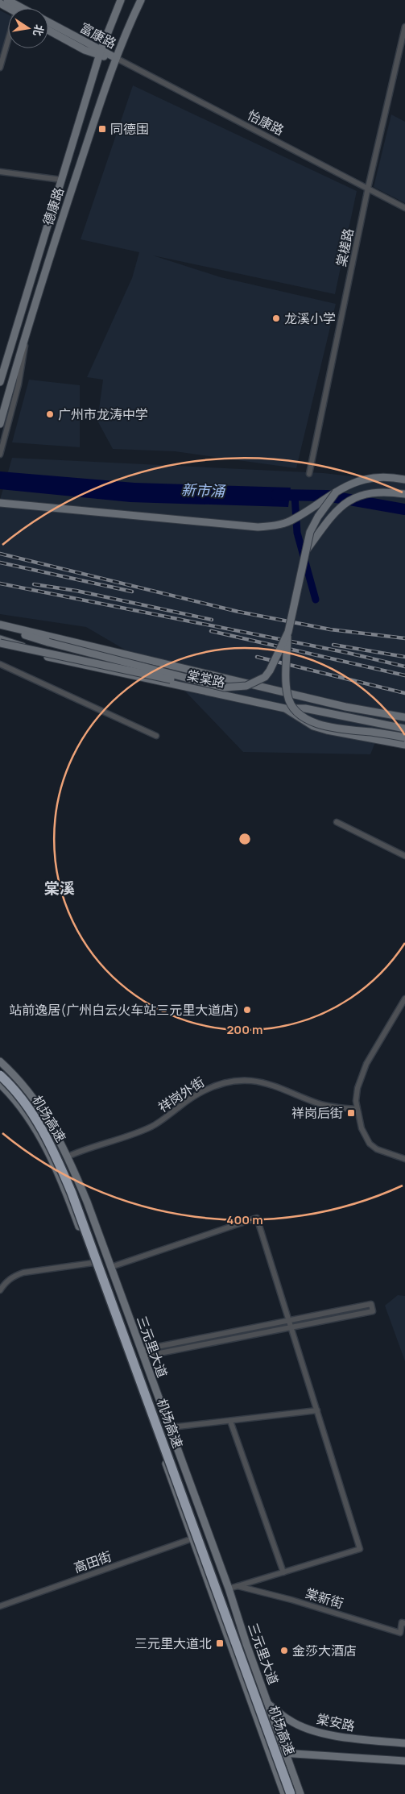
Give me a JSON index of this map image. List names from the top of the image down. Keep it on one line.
{"streets":{"highway":["机场高速"],"street":["富康路","怡康路","德康路","棠槎路","棠棠路","祥岗外街","三元里大道","高田街","棠新街","棠安路"]},"crossings":[["富康路","怡康路"],["富康路","德康路"],["怡康路","德康路"],["怡康路","棠槎路"],["祥岗外街","三元里大道"],["三元里大道","高田街"],["三元里大道","棠新街"],["三元里大道","棠安路"]],"districts":["棠溪"],"water":["新市涌"],"places":{"transit":["同德围","祥岗后街","三元里大道北"],"other":["龙溪小学","广州市龙涛中学","站前逸居(广州白云火车站三元里大道店)","金莎大酒店"]},"north":"right","rings":["200 m","400 m"]}
